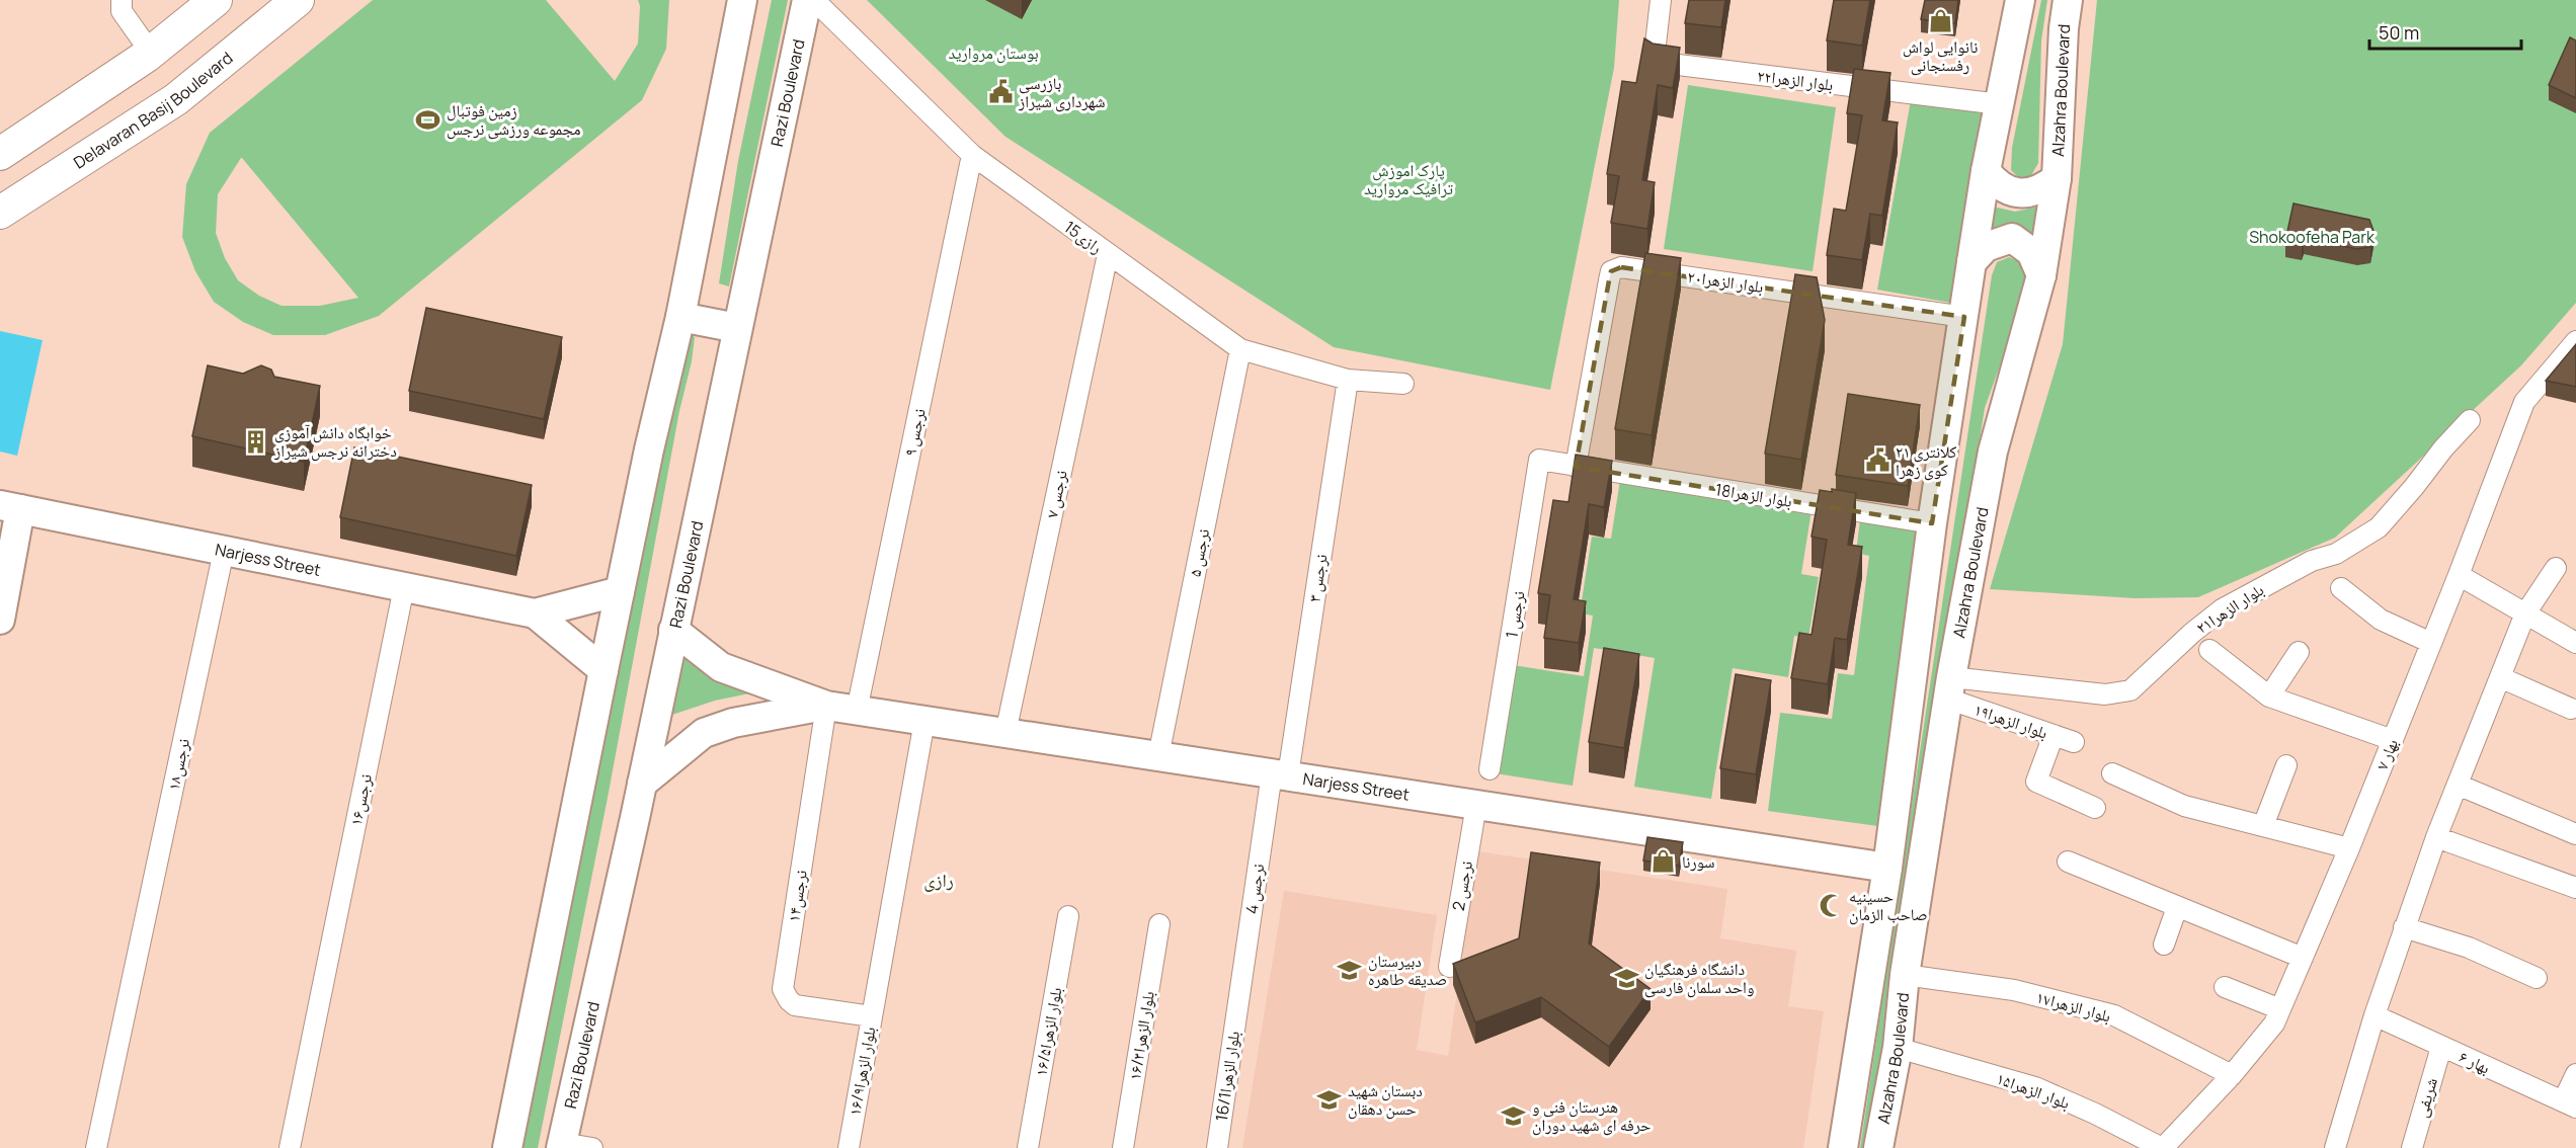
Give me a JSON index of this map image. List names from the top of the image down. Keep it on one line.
{"streets":{"main road":["Alzahra Boulevard","Razi Boulevard","Delavaran Basij Boulevard","Narjess Street"],"street":["بلوار الزهرا۲۲","15رازی","بلوار الزهرا۲۰","نرجس ۹","نرجس ۷","18بلوار الزهرا","نرجس ۵","نرجس ۳","بلوار الزهرا۲۱","1 نرجس","بلوار الزهرا۱۹","بهار ۷","نرجس۱۸","نرجس۱۶","2 نرجس","4 نرجس","نرجس۱۴","بلوار الزهرا۱۷","بلوار الزهرا۱۶/۵","بلوار الزهرا۱۶/۳","بهار ۶","بلوار الزهرا۱۶/۹","بلوار الزهرا16/1","بلوار الزهرا۱۵","شریفی"]},"crossings":[["بلوار الزهرا۲۲","Alzahra Boulevard"],["Alzahra Boulevard","بلوار الزهرا۲۰"],["Alzahra Boulevard","18بلوار الزهرا"],["Alzahra Boulevard","Narjess Street"],["Alzahra Boulevard","بلوار الزهرا۲۱"],["Alzahra Boulevard","بلوار الزهرا۱۹"],["Alzahra Boulevard","بلوار الزهرا۱۷"],["Alzahra Boulevard","بلوار الزهرا۱۵"],["15رازی","نرجس ۹"],["15رازی","نرجس ۷"],["15رازی","نرجس ۵"],["15رازی","نرجس ۳"],["بلوار الزهرا۲۰","18بلوار الزهرا"],["نرجس ۹","Narjess Street"],["نرجس ۷","Narjess Street"],["18بلوار الزهرا","1 نرجس"],["نرجس ۵","Narjess Street"],["Narjess Street","نرجس ۳"],["Narjess Street","نرجس۱۸"],["Narjess Street","نرجس۱۶"],["Narjess Street","2 نرجس"],["Narjess Street","4 نرجس"],["Narjess Street","نرجس۱۴"],["Narjess Street","بلوار الزهرا۱۶/۹"],["نرجس ۳","4 نرجس"],["بلوار الزهرا۲۱","بلوار الزهرا۱۹"],["بهار ۷","بلوار الزهرا۱۷"],["بهار ۷","بلوار الزهرا۱۵"],["4 نرجس","بلوار الزهرا16/1"],["نرجس۱۴","بلوار الزهرا۱۶/۹"],["بهار ۶","شریفی"]],"districts":["رازی"],"parks":["بوستان مروارید","پارک اموزش ترافیک مروارید","Shokoofeha Park"],"places":{"shop":["نانوایی لواش رفسنجانی","سورنا"],"public building":["بازرسی شهرداری شیراز","کلانتری ۲۱ کوی زهرا"],"sports":["زمین فوتبال مجموعه ورزشی نرجس"],"building":["خوابگاه دانش آموزی دخترانه نرجس شیراز"],"mosque":["حسینیه صاحب الزمان"],"school or university":["دبیرستان صدیقه طاهره","دانشگاه فرهنگیان واحد سلمان فارسی","دبستان شهید حسن دهقان","هنرستان فنی و حرفه ای شهید دوران"]},"scale_bar":"50 m"}
